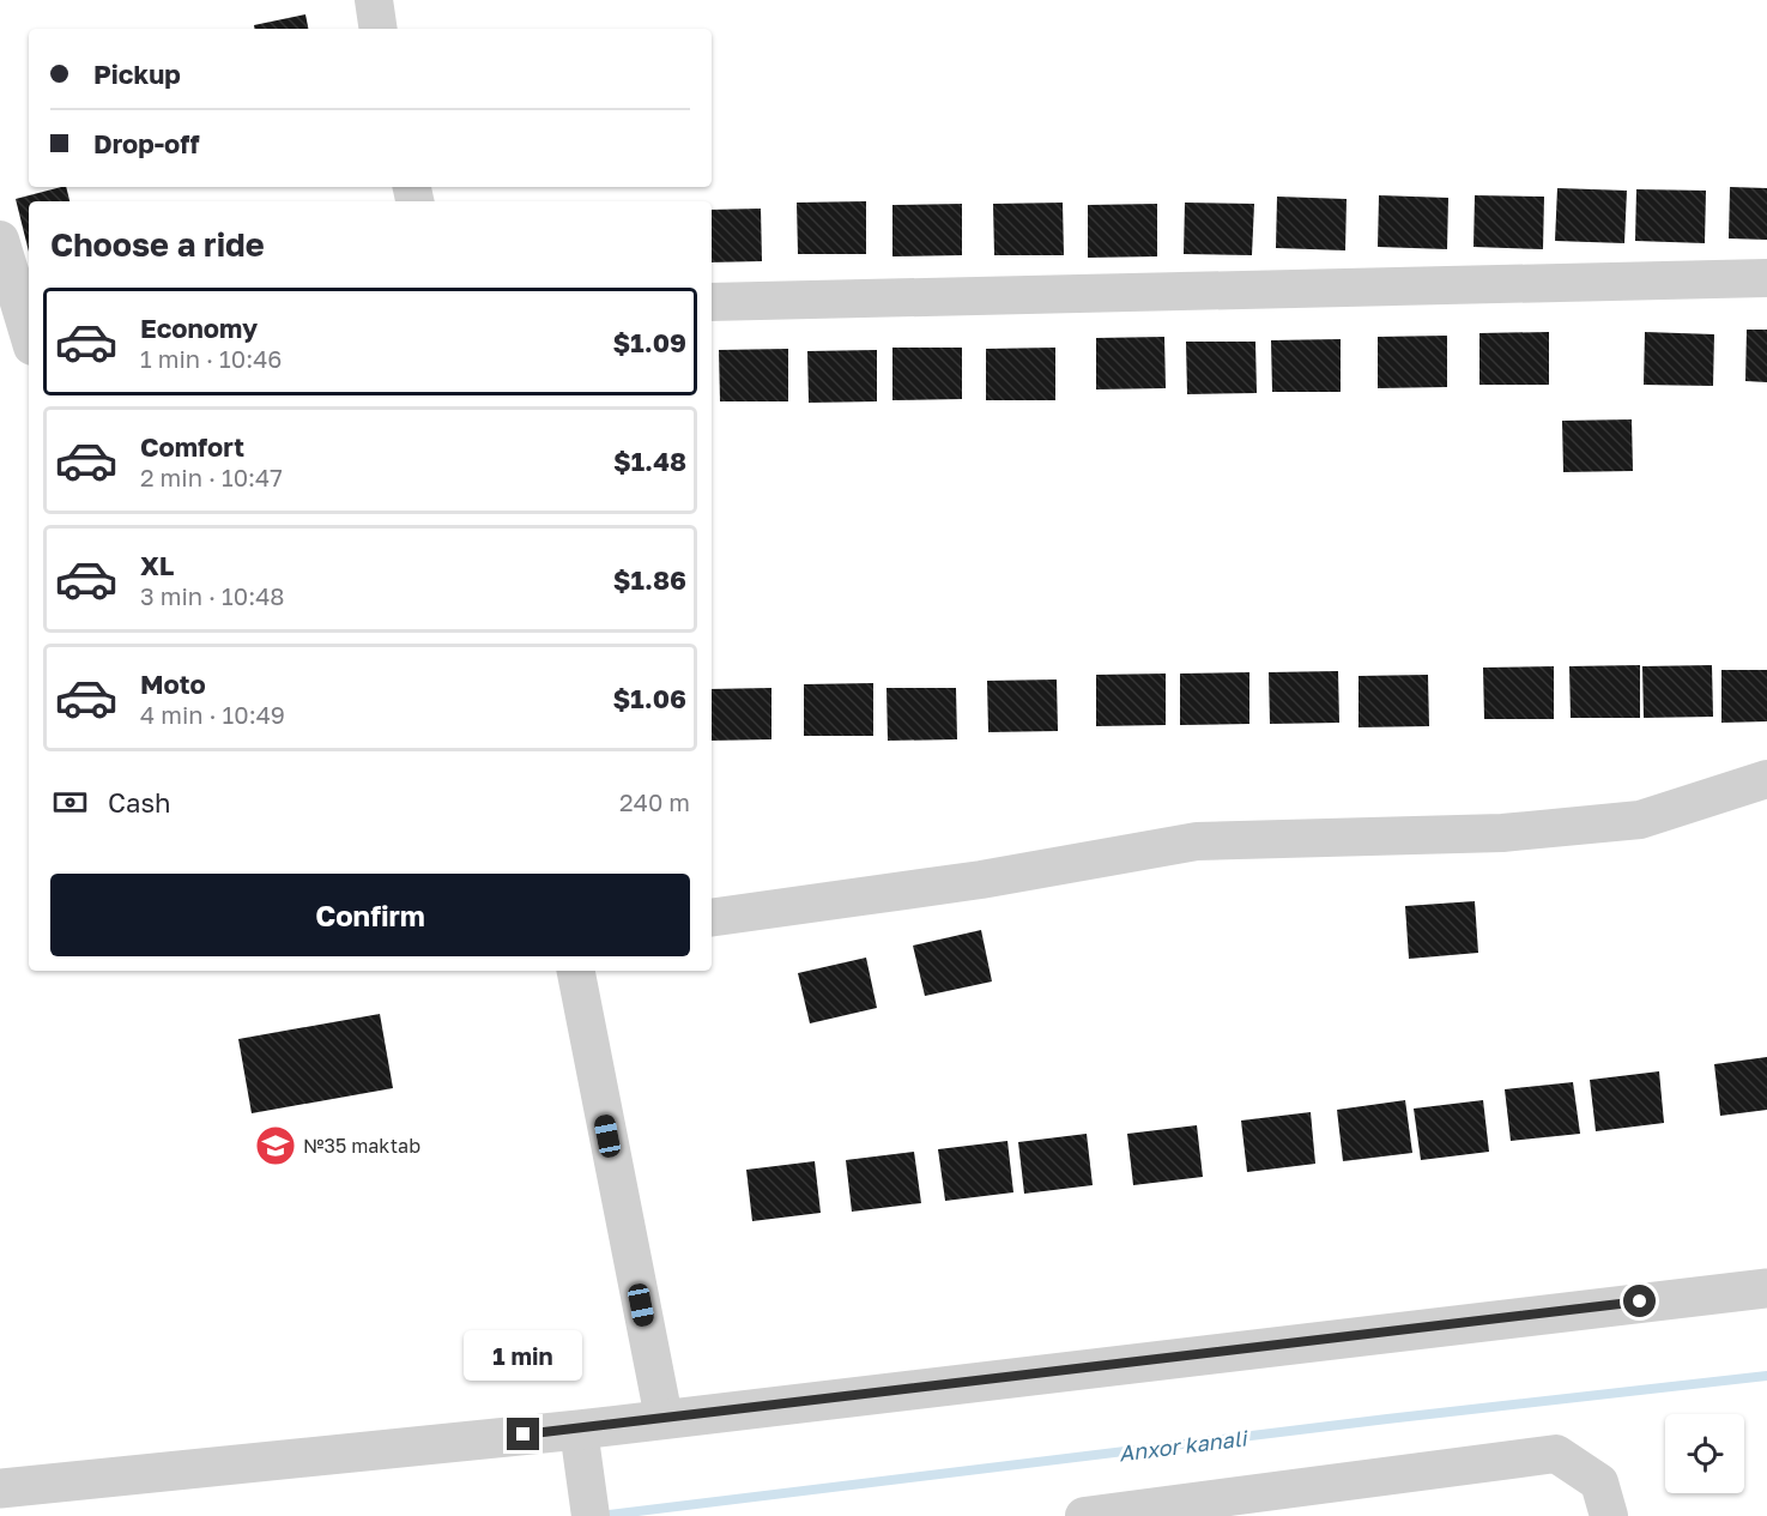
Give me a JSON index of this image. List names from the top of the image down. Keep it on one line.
{"water":["Anxor kanali"],"places":{"school or university":["№35 maktab"]},"page":{"banner":["Pickup","Drop-off"],"heading":"Choose a ride","list":[{"name":"Economy","note":"1 min · 10:46","value":"$1.09"},{"name":"Comfort","note":"2 min · 10:47","value":"$1.48"},{"name":"XL","note":"3 min · 10:48","value":"$1.86"},{"name":"Moto","note":"4 min · 10:49","value":"$1.06"}],"pay":["Cash","240 m"],"buttons":"Confirm","bubble":"1 min"}}
